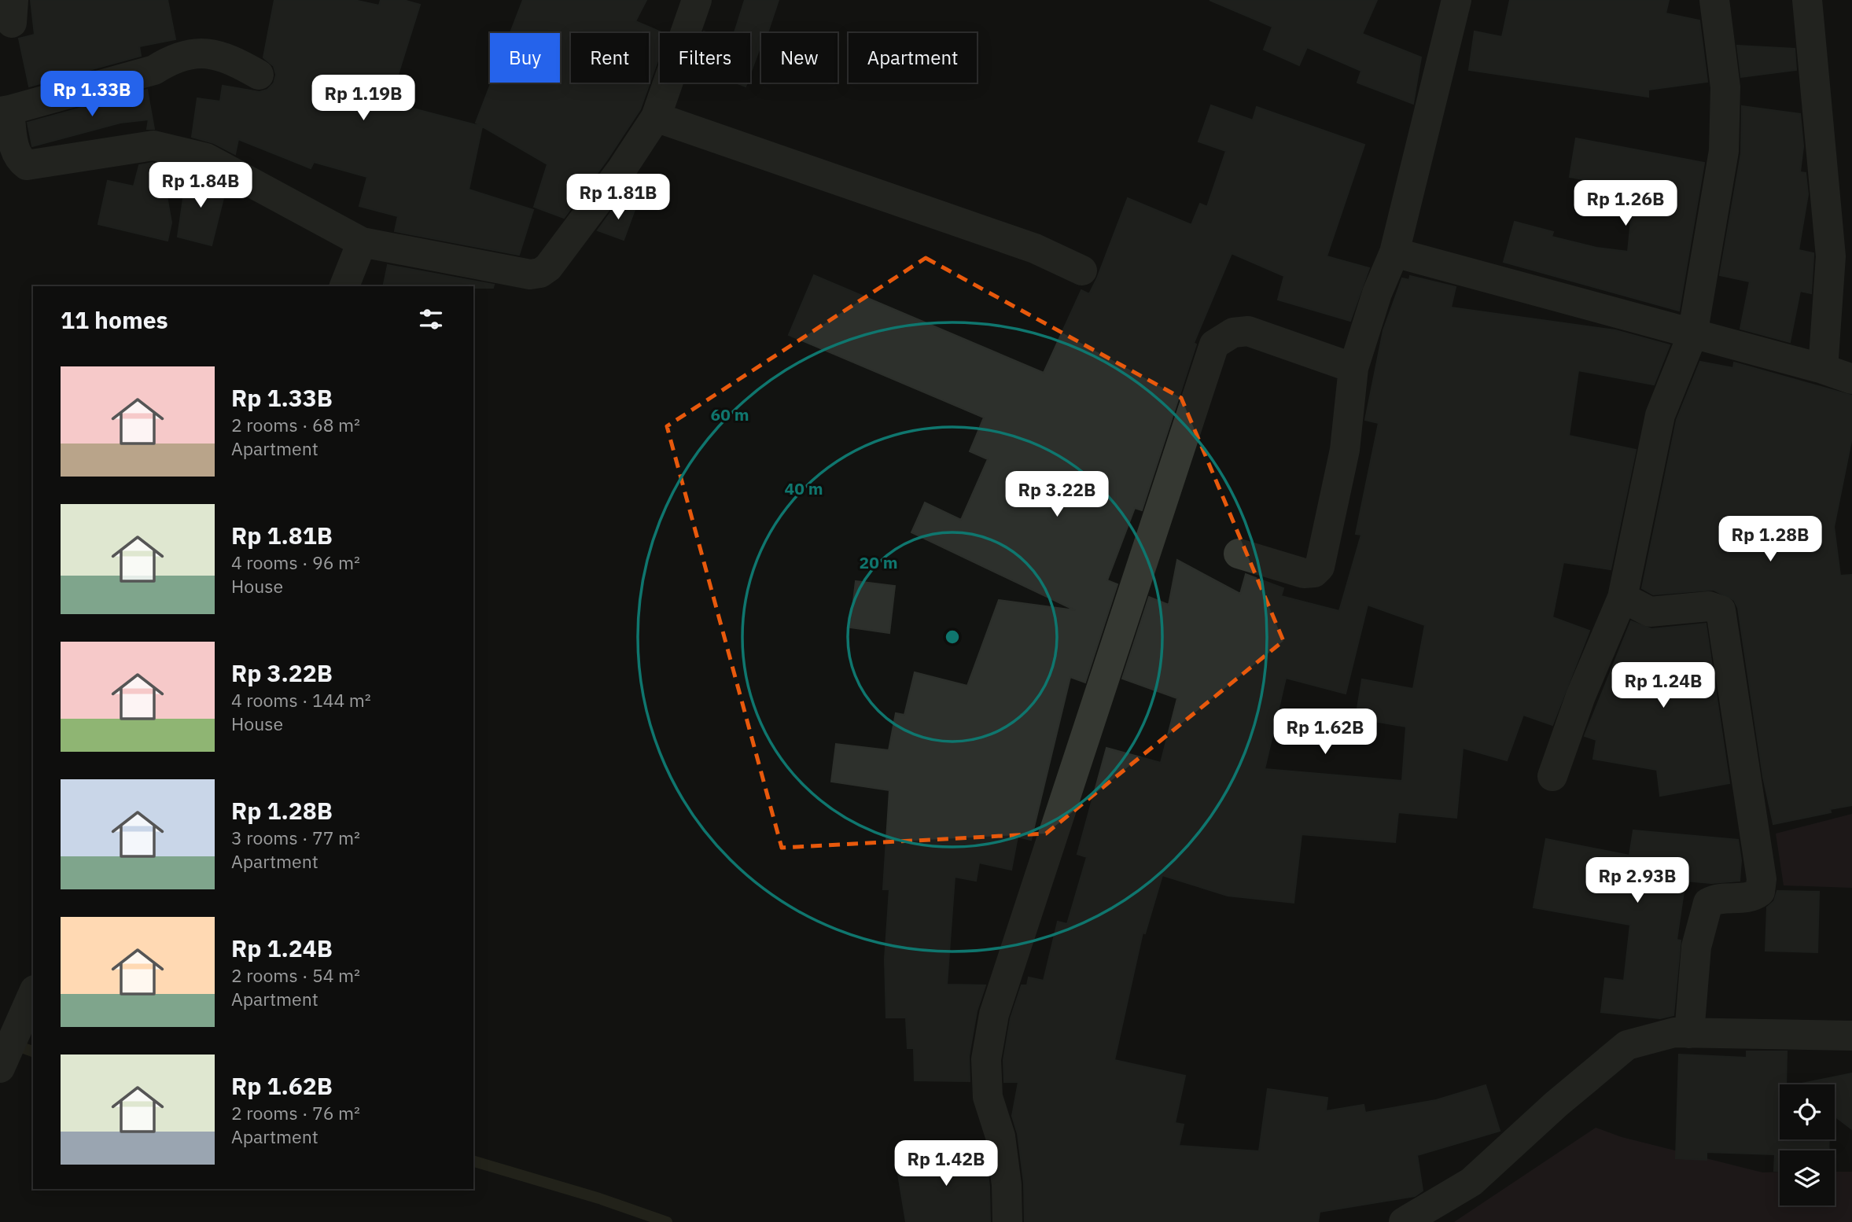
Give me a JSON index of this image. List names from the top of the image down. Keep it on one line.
{"page":{"chip":["Buy","Rent","Filters","New","Apartment"],"price":["Rp 1.33B","Rp 1.19B","Rp 1.84B","Rp 1.81B","Rp 1.26B","Rp 3.22B","Rp 1.28B","Rp 1.24B","Rp 1.62B","Rp 2.93B","Rp 1.42B"],"heading":"11 homes","list":[{"name":"Rp 1.33B","note":"2 rooms · 68 m² · Apartment"},{"name":"Rp 1.81B","note":"4 rooms · 96 m² · House"},{"name":"Rp 3.22B","note":"4 rooms · 144 m² · House"},{"name":"Rp 1.28B","note":"3 rooms · 77 m² · Apartment"},{"name":"Rp 1.24B","note":"2 rooms · 54 m² · Apartment"},{"name":"Rp 1.62B","note":"2 rooms · 76 m² · Apartment"}]},"rings":["60 m","40 m","20 m"]}
